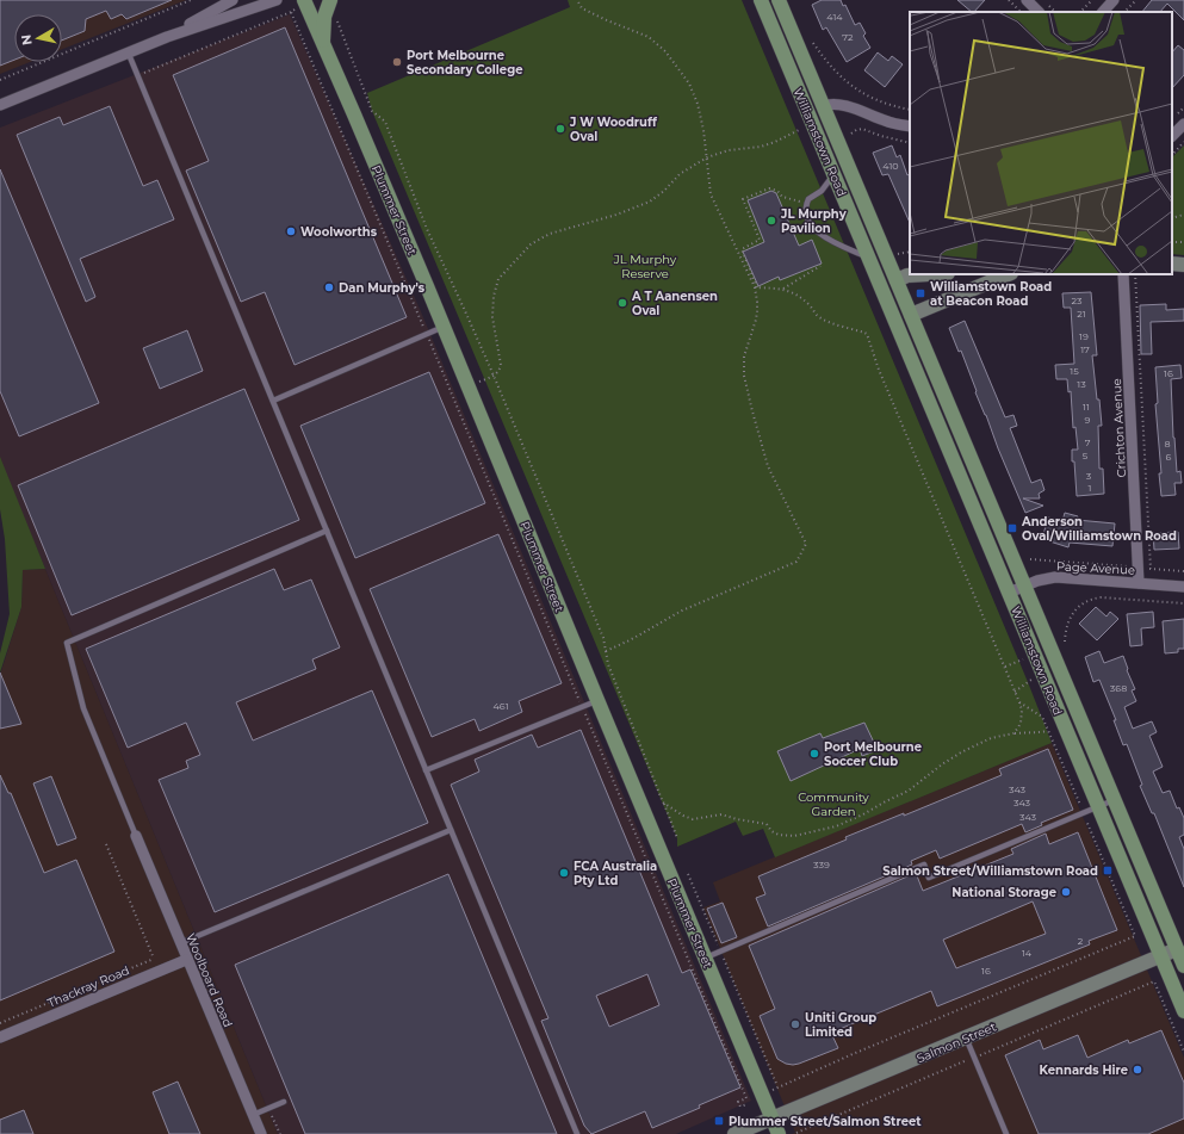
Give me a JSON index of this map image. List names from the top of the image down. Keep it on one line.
{"streets":{"main road":["Williamstown Road","Plummer Street"],"street":["Crichton Avenue","Page Avenue","Woolboard Road","Thackray Road","Salmon Street"]},"crossings":[["Williamstown Road","Page Avenue"],["Williamstown Road","Salmon Street"],["Plummer Street","Salmon Street"],["Crichton Avenue","Page Avenue"],["Woolboard Road","Thackray Road"]],"parks":["JL Murphy Reserve","Community Garden"],"places":{"other":["Port Melbourne Secondary College","J W Woodruff Oval","JL Murphy Pavilion","Woolworths","Dan Murphy's","A T Aanensen Oval","Port Melbourne Soccer Club","FCA Australia Pty Ltd","National Storage","Uniti Group Limited","Kennards Hire"],"transit":["Williamstown Road at Beacon Road","Anderson Oval/Williamstown Road","Salmon Street/Williamstown Road","Plummer Street/Salmon Street"]},"house_numbers":["414","72","410","23","21","19","17","15","16","13","11","9","7","8","5","6","3","1","368","461","343","343","343","339","2","14","16"],"north":"left"}
